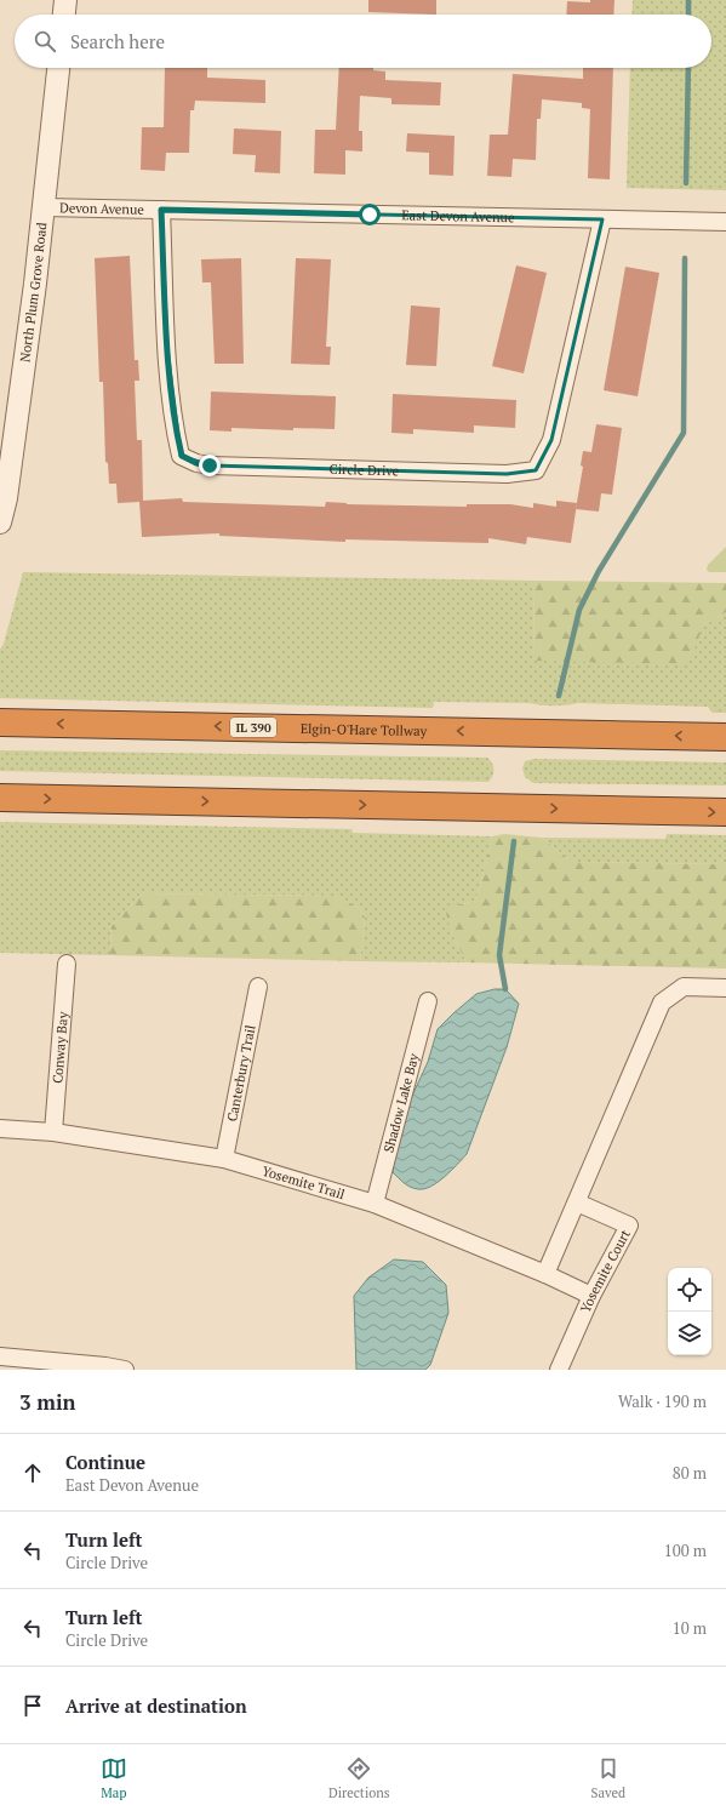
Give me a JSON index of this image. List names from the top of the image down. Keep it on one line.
{"streets":{"highway":["IL 390","Elgin-O'Hare Tollway"],"street":["Devon Avenue","East Devon Avenue","North Plum Grove Road","Circle Drive","Conway Bay","Canterbury Trail","Shadow Lake Bay","Yosemite Trail","Yosemite Court"]},"crossings":[["Devon Avenue","East Devon Avenue"],["Devon Avenue","North Plum Grove Road"],["Devon Avenue","Circle Drive"],["East Devon Avenue","Circle Drive"],["Conway Bay","Yosemite Trail"],["Canterbury Trail","Yosemite Trail"],["Shadow Lake Bay","Yosemite Trail"],["Yosemite Trail","Yosemite Court"]],"page":{"search":"Search here","heading":["3 min","Walk · 190 m"],"list":[["Continue","East Devon Avenue","80 m"],["Turn left","Circle Drive","100 m"],["Turn left","Circle Drive","10 m"],"Arrive at destination"],"nav":["Map","Directions","Saved"]}}
